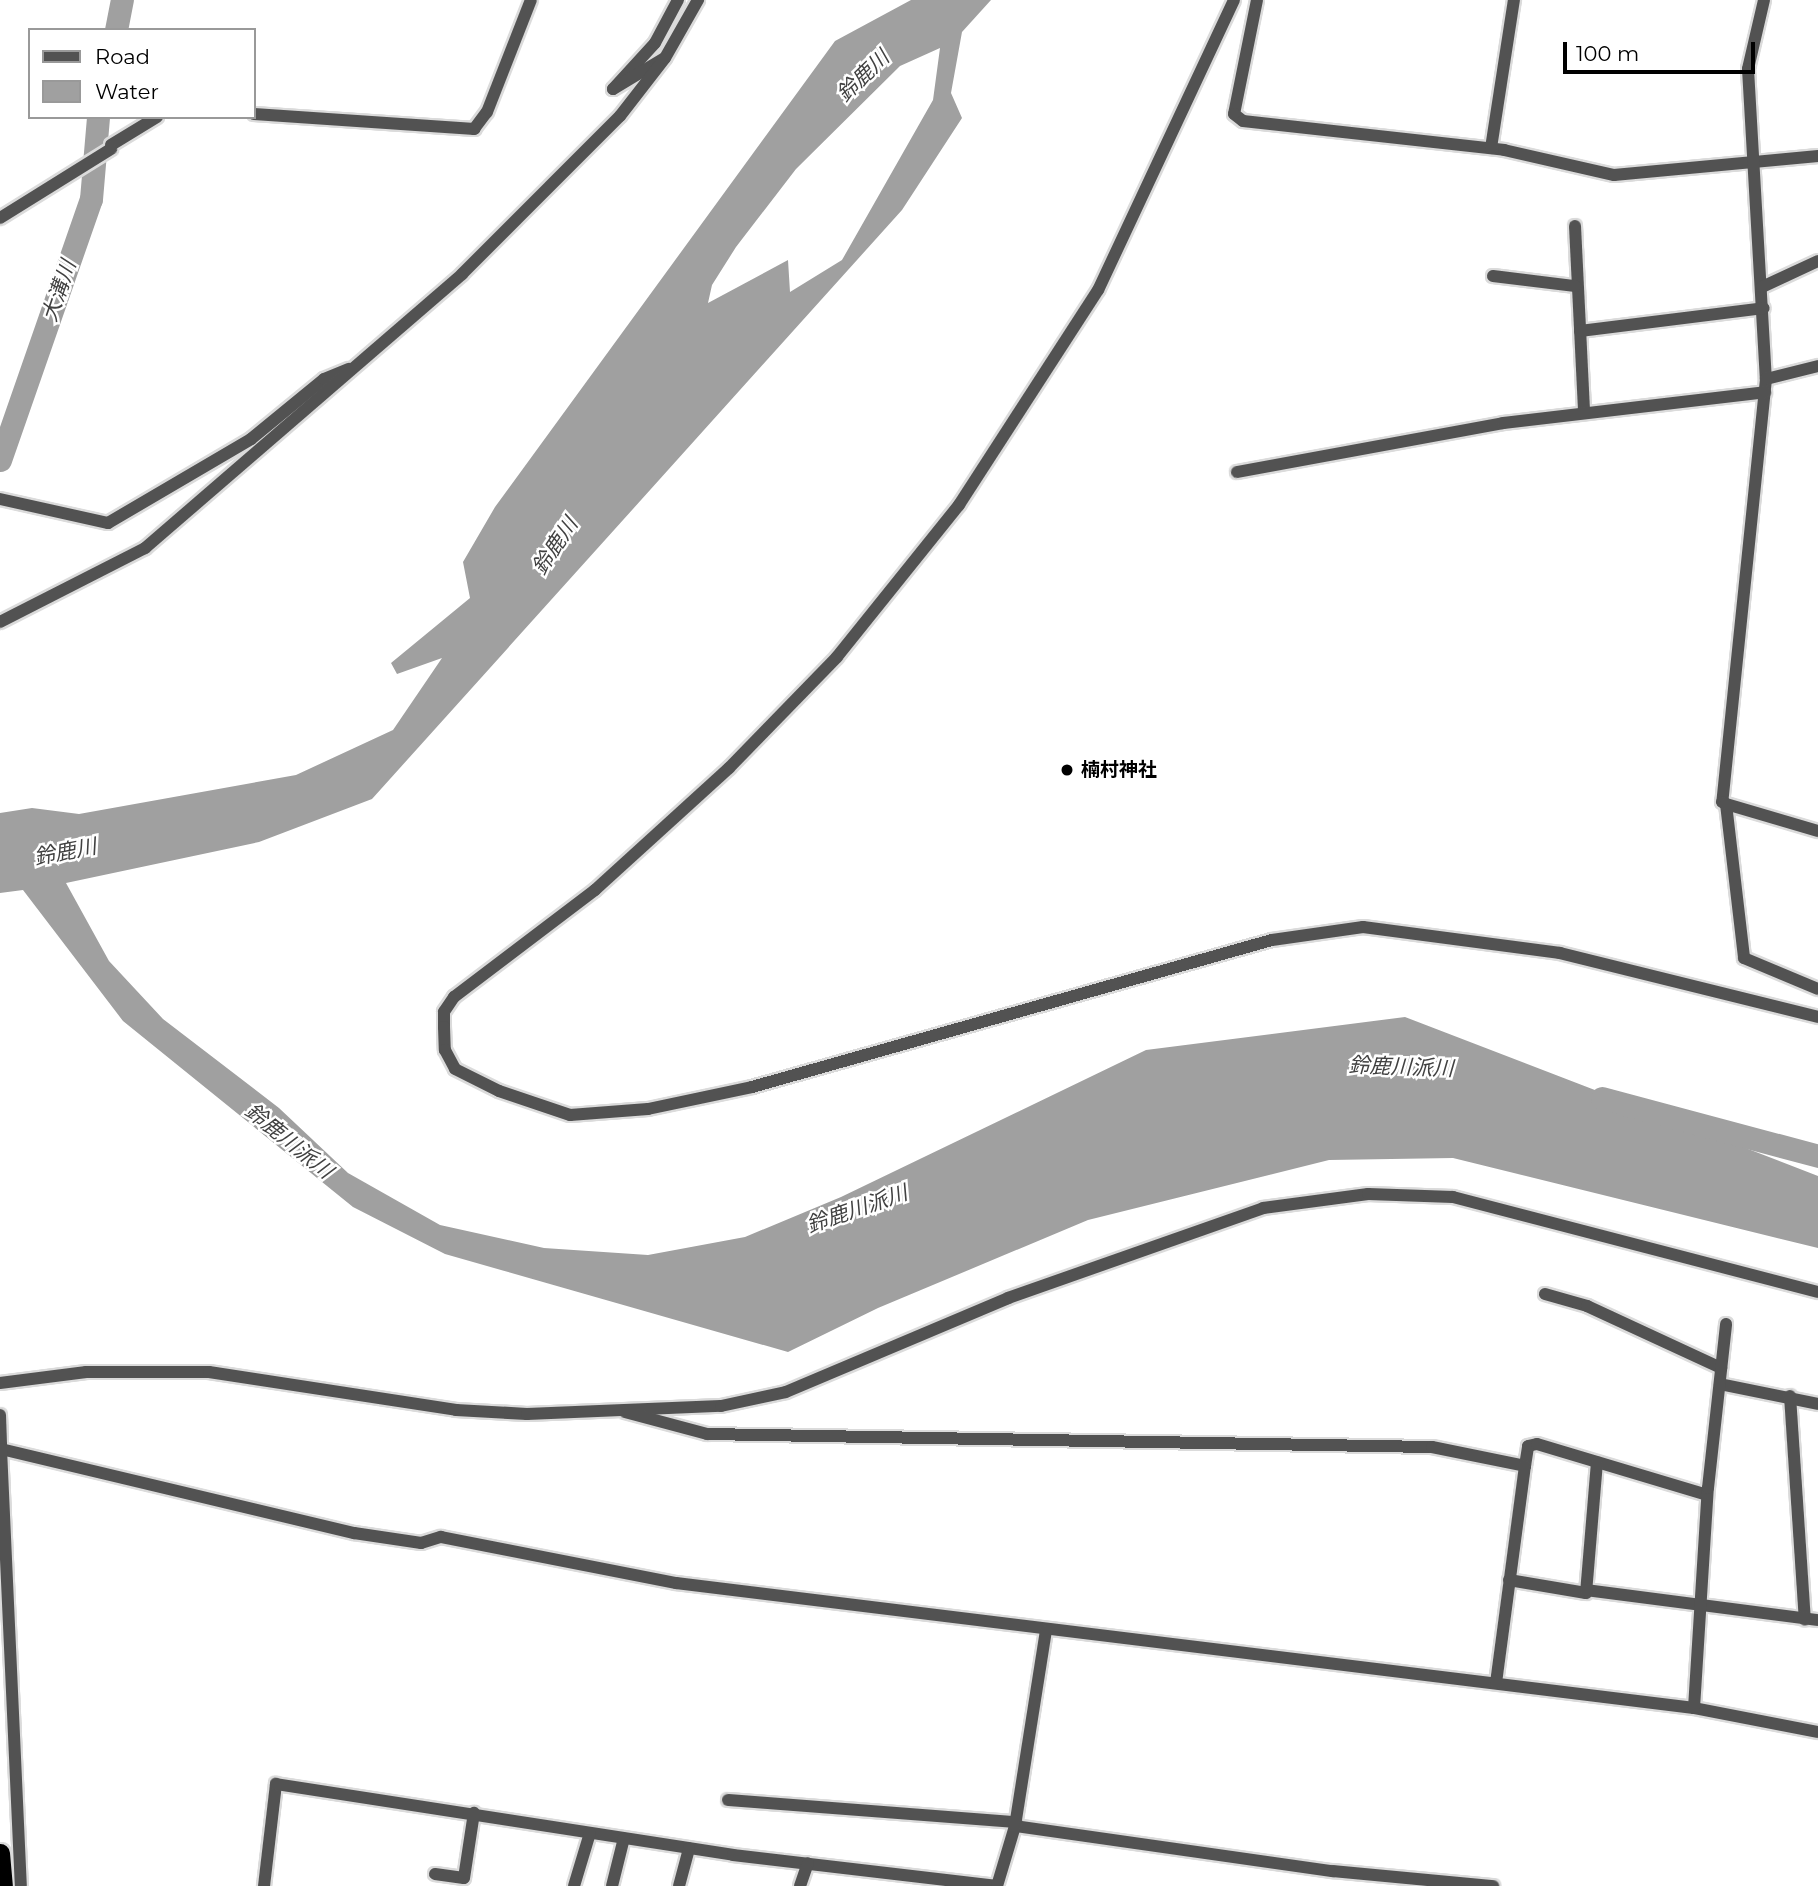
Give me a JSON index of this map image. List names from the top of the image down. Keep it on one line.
{"water":["鈴鹿川","大溝川","鈴鹿川派川"],"places":["楠村神社"],"legend":["Road","Water"],"scale_bar":"100 m"}
